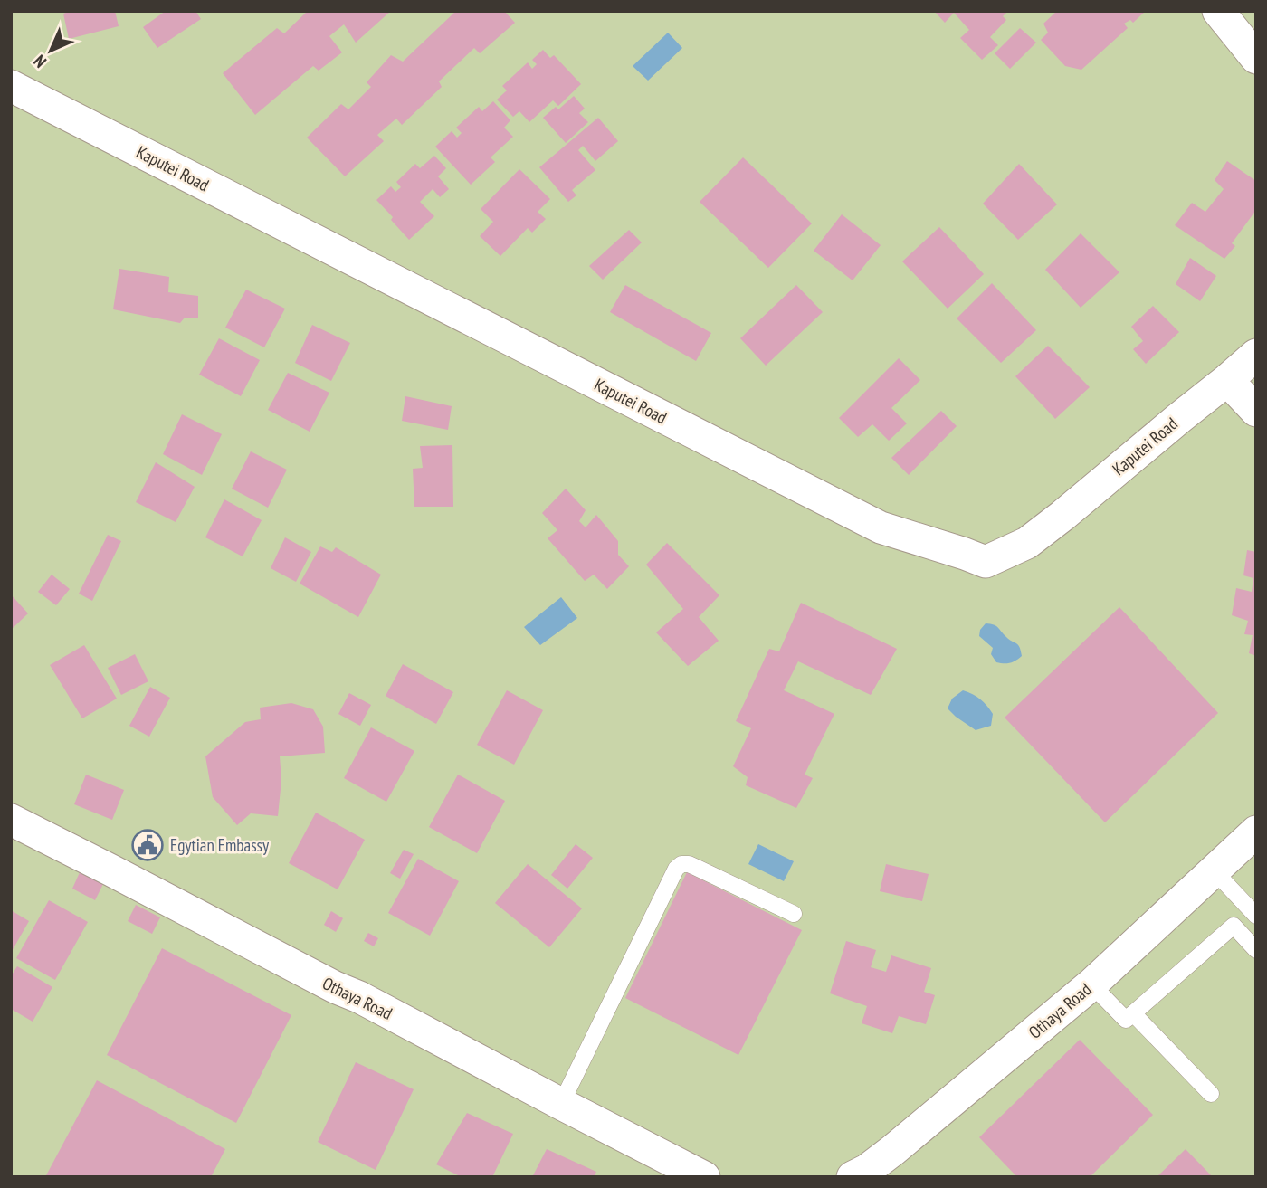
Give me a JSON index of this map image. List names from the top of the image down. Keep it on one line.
{"streets":{"street":["Kaputei Road","Othaya Road"]},"places":{"public building":["Egytian Embassy"]},"north":"bottom left"}
